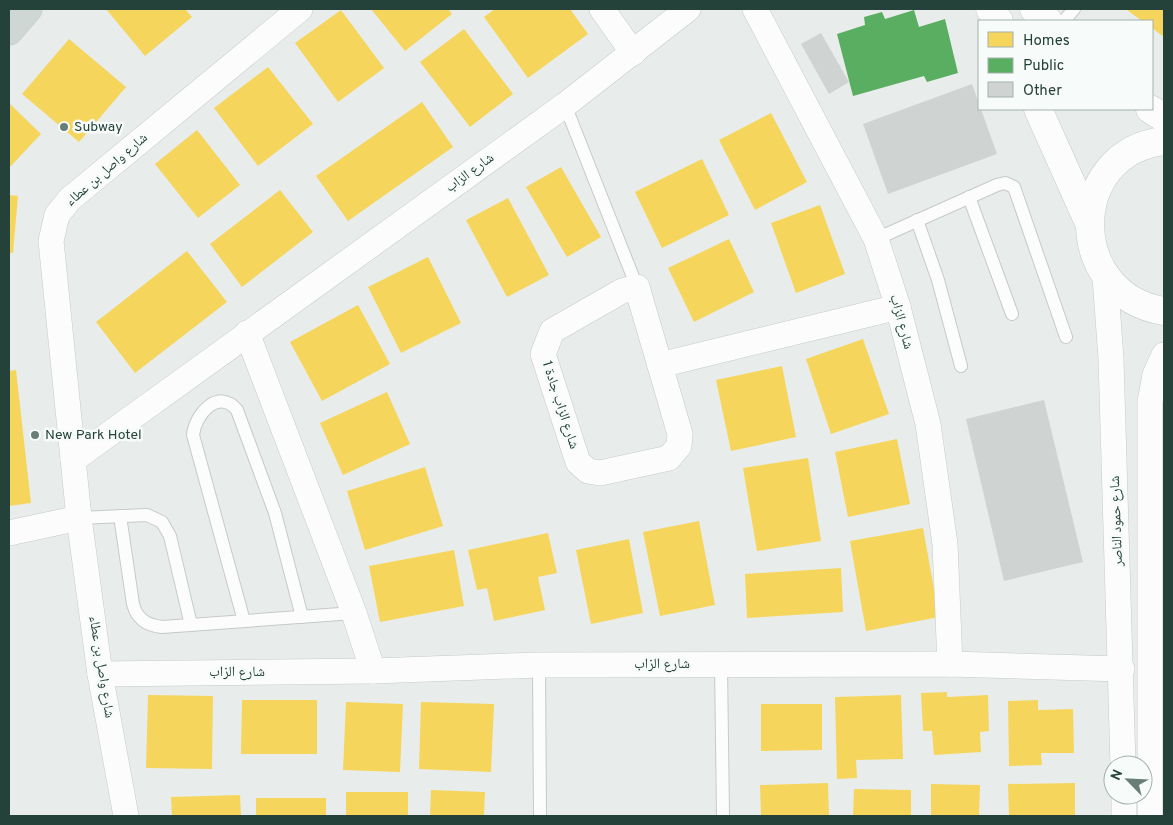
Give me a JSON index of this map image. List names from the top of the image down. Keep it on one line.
{"streets":{"street":["شارع واصل بن عطاء","شارع الزاب","شارع الزاب جادة 1","شارع حمود الناصر"]},"crossings":[["شارع واصل بن عطاء","شارع الزاب"],["شارع الزاب","شارع حمود الناصر"]],"places":["Subway","New Park Hotel"],"legend":["Homes","Public","Other"],"north":"top left"}
